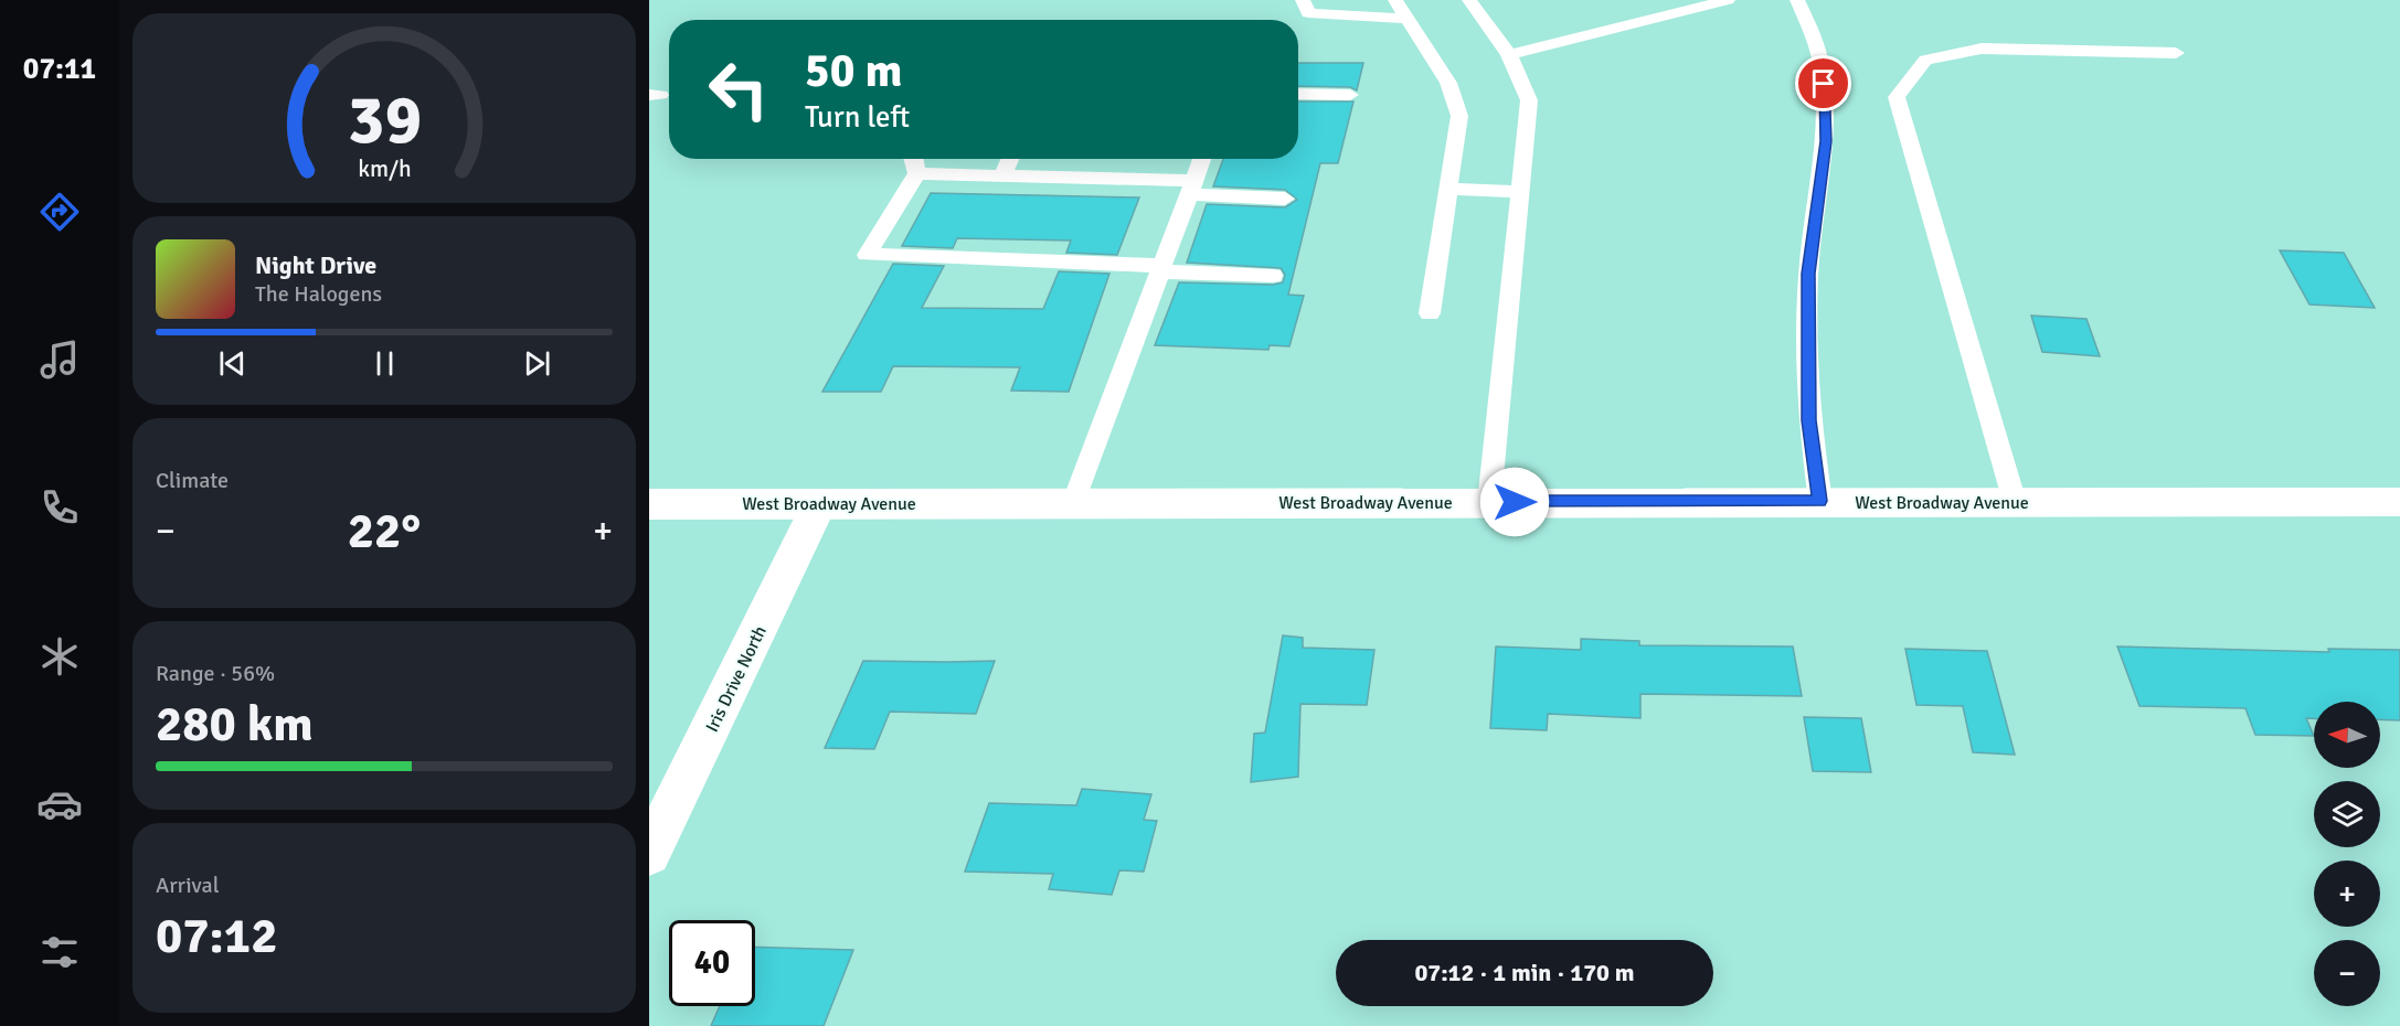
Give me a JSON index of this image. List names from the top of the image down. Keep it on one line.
{"streets":{"street":["West Broadway Avenue","Iris Drive North"]},"crossings":[["West Broadway Avenue","Iris Drive North"]],"north":"left","page":{"tabs":"07:11","turn":["50 m","Turn left"],"song":["Night Drive","The Halogens"],"tile":["Climate",["Range · 56%","280 km"],["Arrival","07:12"]],"heat":["−","22°","+"],"map_buttons":["+","−"],"limit":"40","trip":"07:12 · 1 min · 170 m","gauge":["39","km/h"]}}
